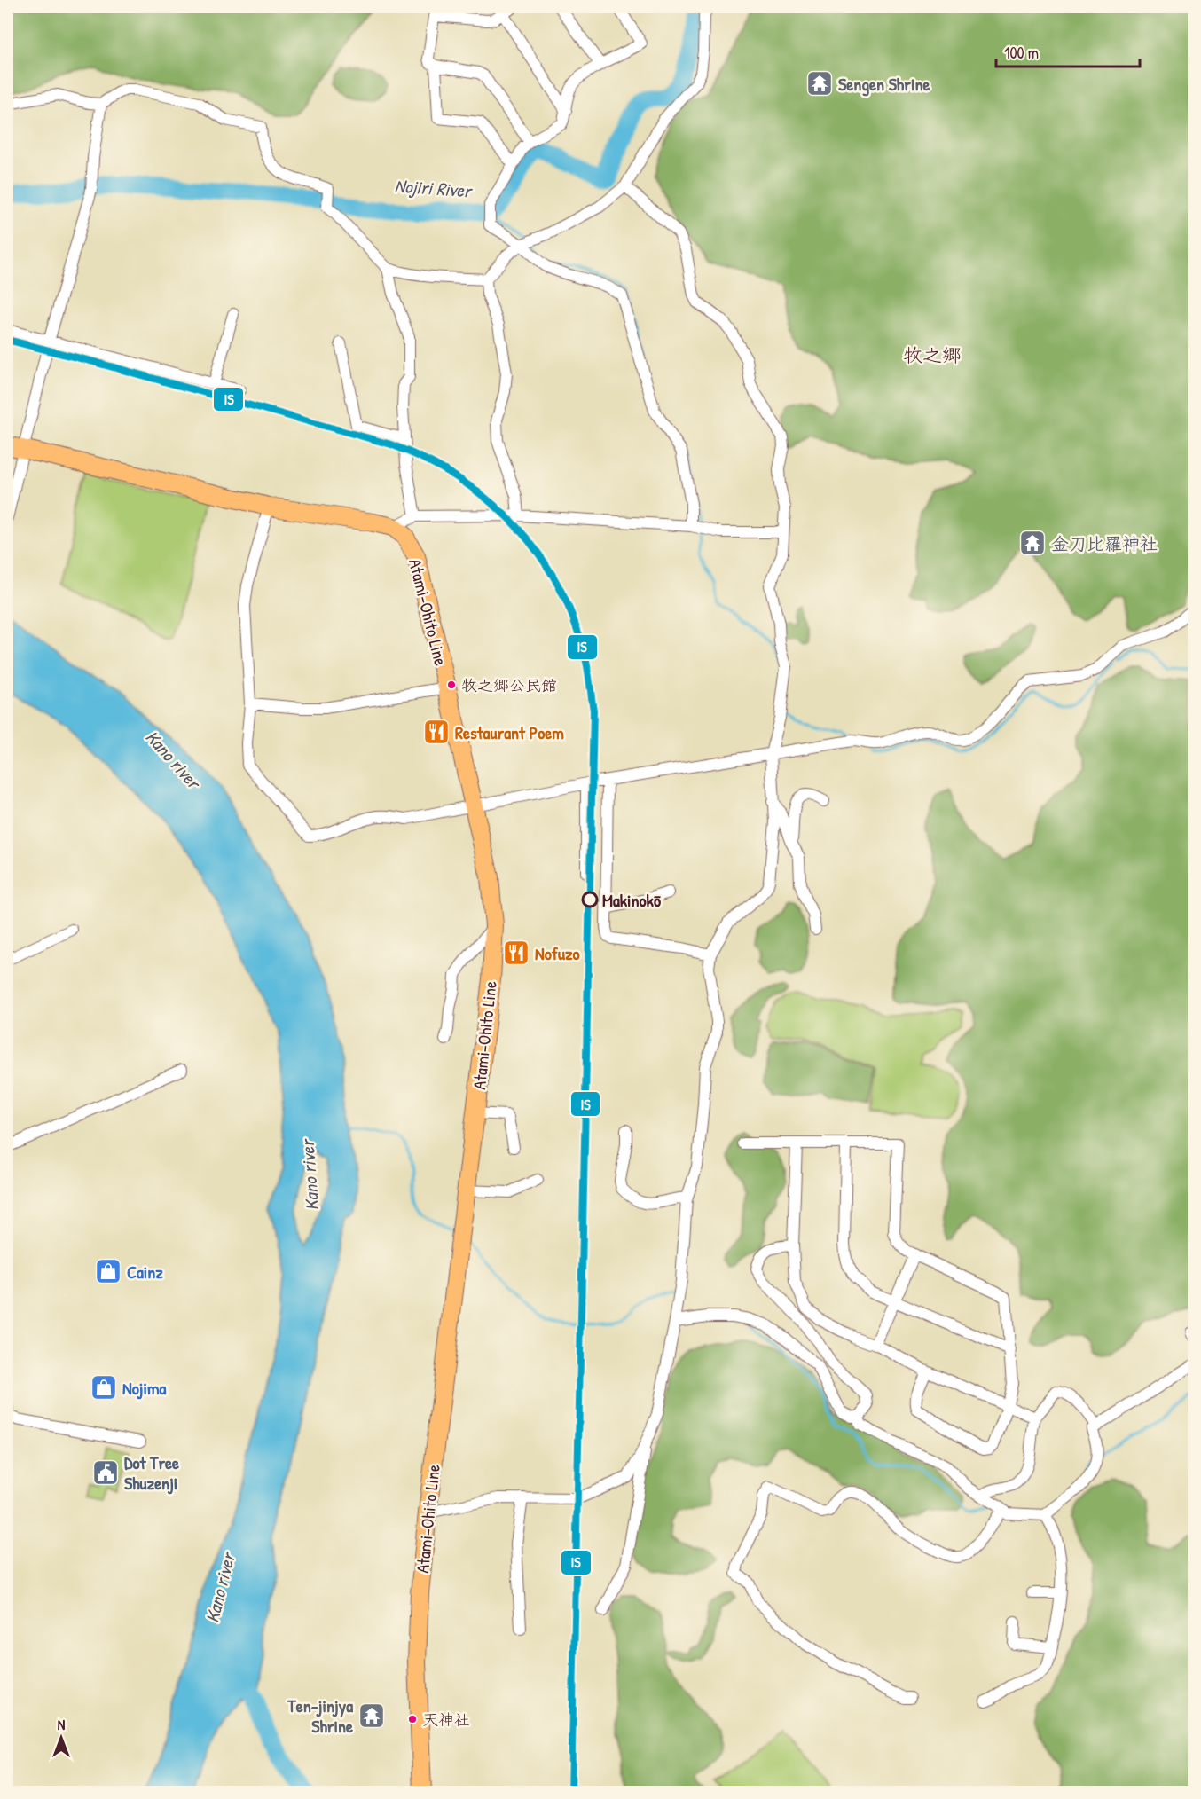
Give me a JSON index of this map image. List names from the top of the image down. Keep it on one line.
{"streets":{"main road":["Atami-Ohito Line"]},"districts":["牧之郷"],"water":["Nojiri River","Kano river"],"places":{"temple":["Sengen Shrine","金刀比羅神社","Ten-jinjya Shrine"],"other":["牧之郷公民館","Makinokō","天神社"],"restaurant":["Restaurant Poem","Nofuzo"],"shop":["Cainz","Nojima"],"public building":["Dot Tree Shuzenji"]},"lines":["transit line IS"],"scale_bar":"100 m","north":"top"}
